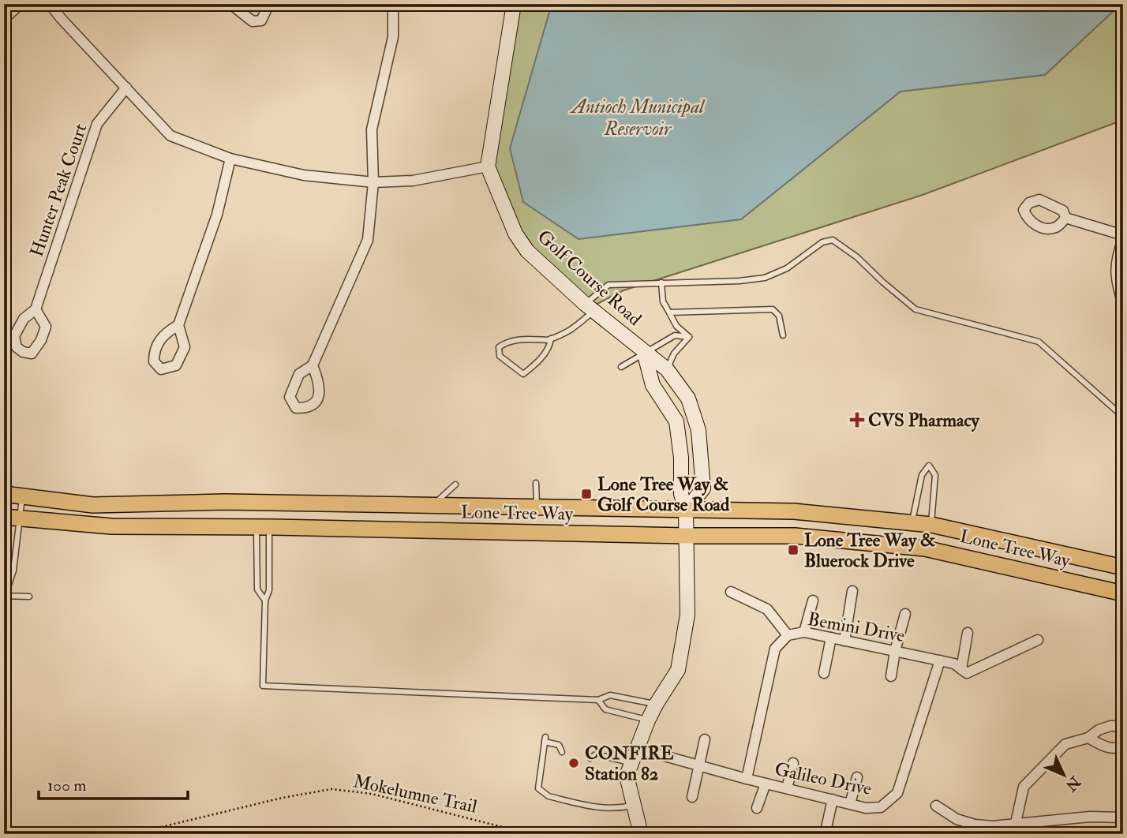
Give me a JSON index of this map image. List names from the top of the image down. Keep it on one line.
{"streets":{"main road":["Lone Tree Way"],"street":["Hunter Peak Court","Golf Course Road","Bemini Drive","Galileo Drive"],"path":["Mokelumne Trail"]},"crossings":[["Golf Course Road","Lone Tree Way"],["Bemini Drive","Galileo Drive"]],"water":["Antioch Municipal Reservoir"],"places":{"health":["CVS Pharmacy"],"transit":["Lone Tree Way & Golf Course Road","Lone Tree Way & Bluerock Drive"],"other":["CONFIRE Station 82"]},"scale_bar":"100 m","north":"bottom right"}
